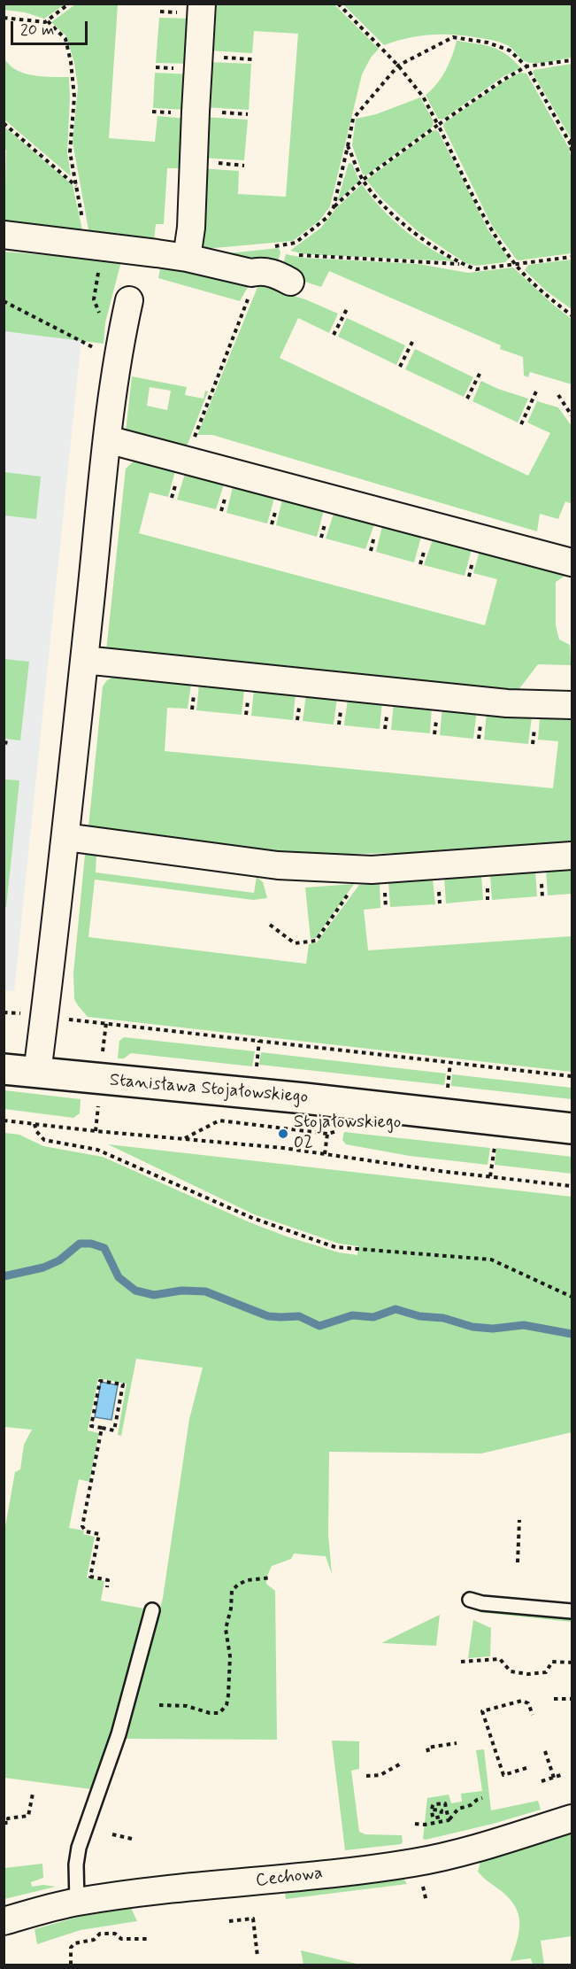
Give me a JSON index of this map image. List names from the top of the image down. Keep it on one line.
{"streets":{"street":["Stanisława Stojałowskiego","Cechowa"]},"places":["Stojałowskiego 02"],"scale_bar":"20 m"}
